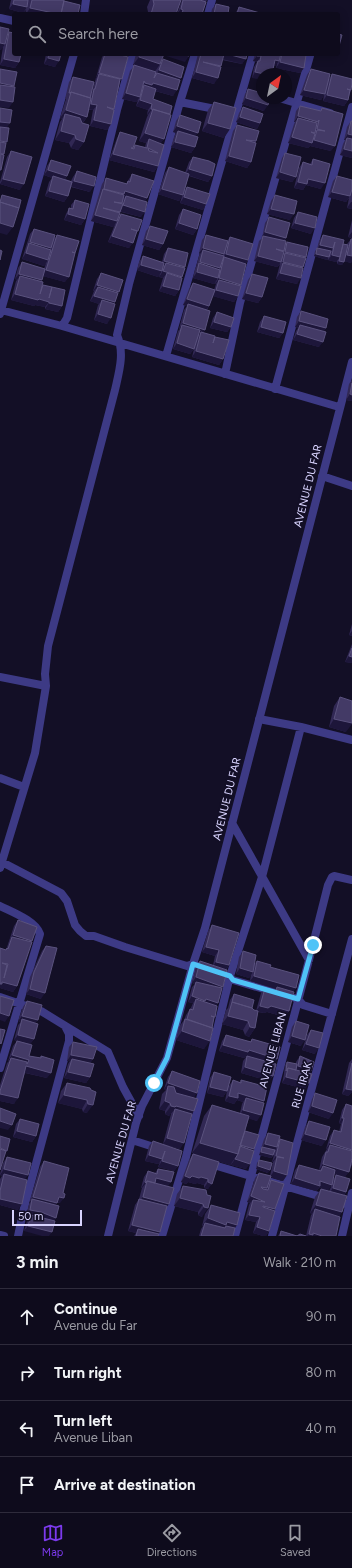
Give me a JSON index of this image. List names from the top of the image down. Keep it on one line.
{"streets":{"street":["AVENUE DU FAR","AVENUE LIBAN","RUE IRAK"]},"scale_bar":"50 m","north":"top right","page":{"search":"Search here","scale":"50 m","heading":["3 min","Walk · 210 m"],"list":[["Continue","Avenue du Far","90 m"],["Turn right","80 m"],["Turn left","Avenue Liban","40 m"],"Arrive at destination"],"nav":["Map","Directions","Saved"]}}
